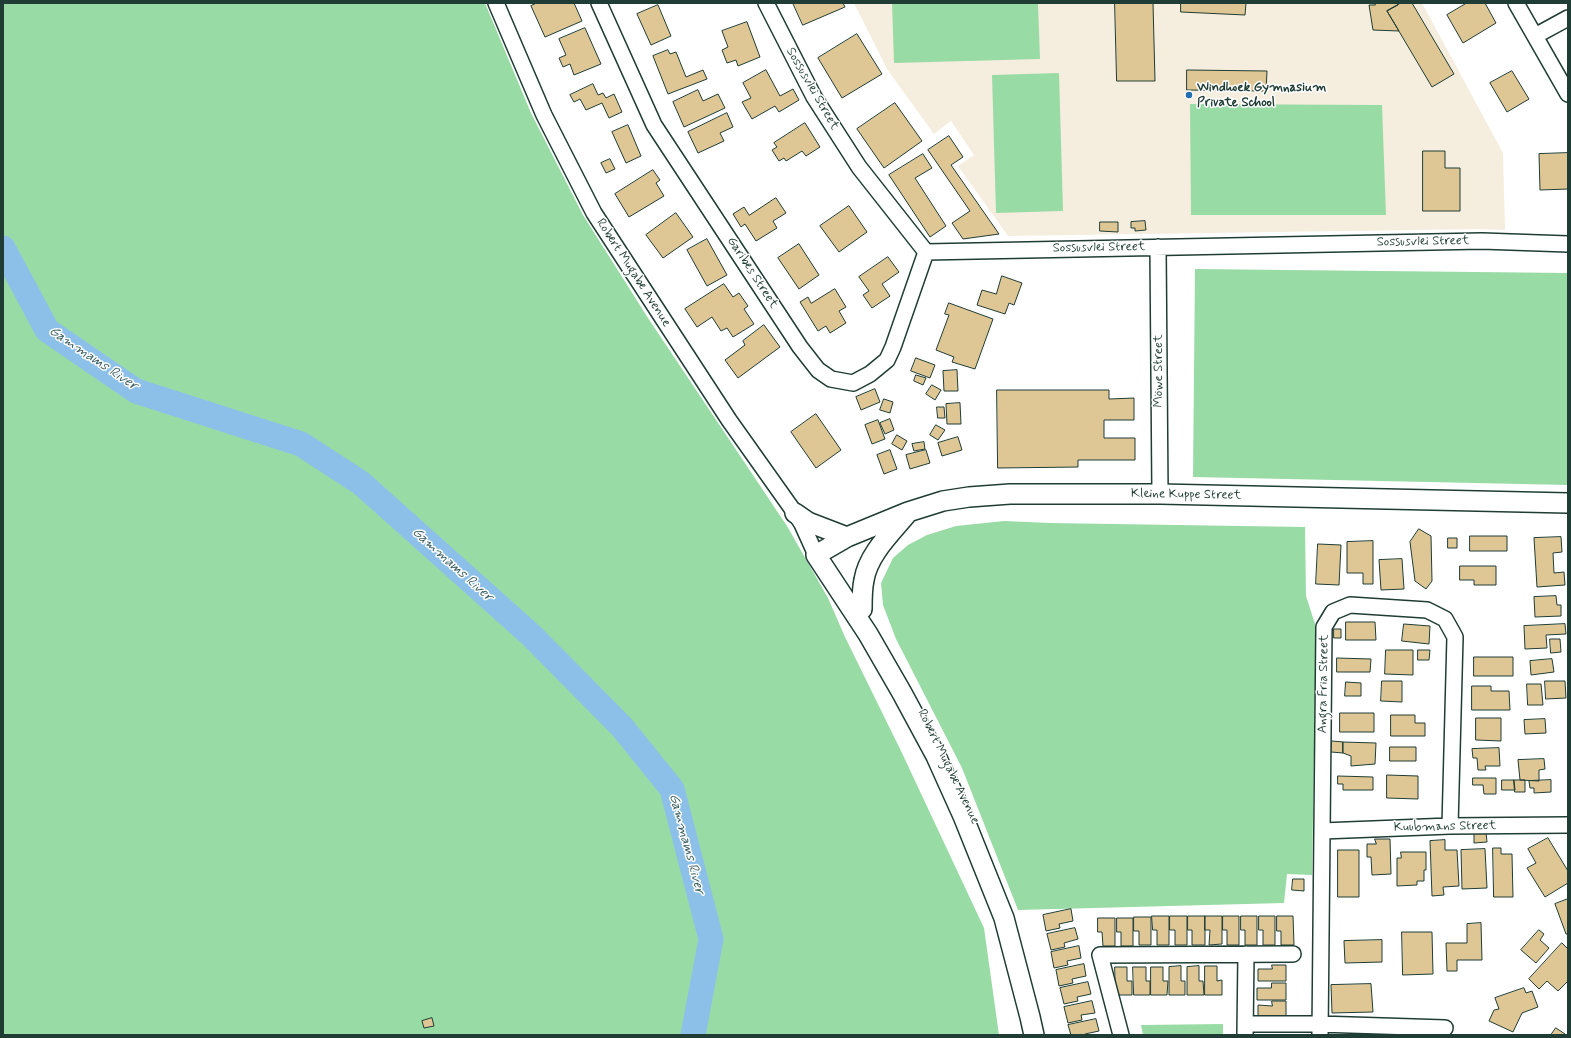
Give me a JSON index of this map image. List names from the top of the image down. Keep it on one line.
{"streets":{"street":["Sossusvlei Street","Robert Mugabe Avenue","Garibes Street","Möwe Street","Kleine Kuppe Street","Angra Fria Street","Kuubmans Street"]},"crossings":[["Sossusvlei Street","Garibes Street"],["Sossusvlei Street","Möwe Street"],["Robert Mugabe Avenue","Kleine Kuppe Street"],["Möwe Street","Kleine Kuppe Street"],["Angra Fria Street","Kuubmans Street"]],"water":["Gammams River"],"places":["Windhoek Gymnasium Private School"]}
